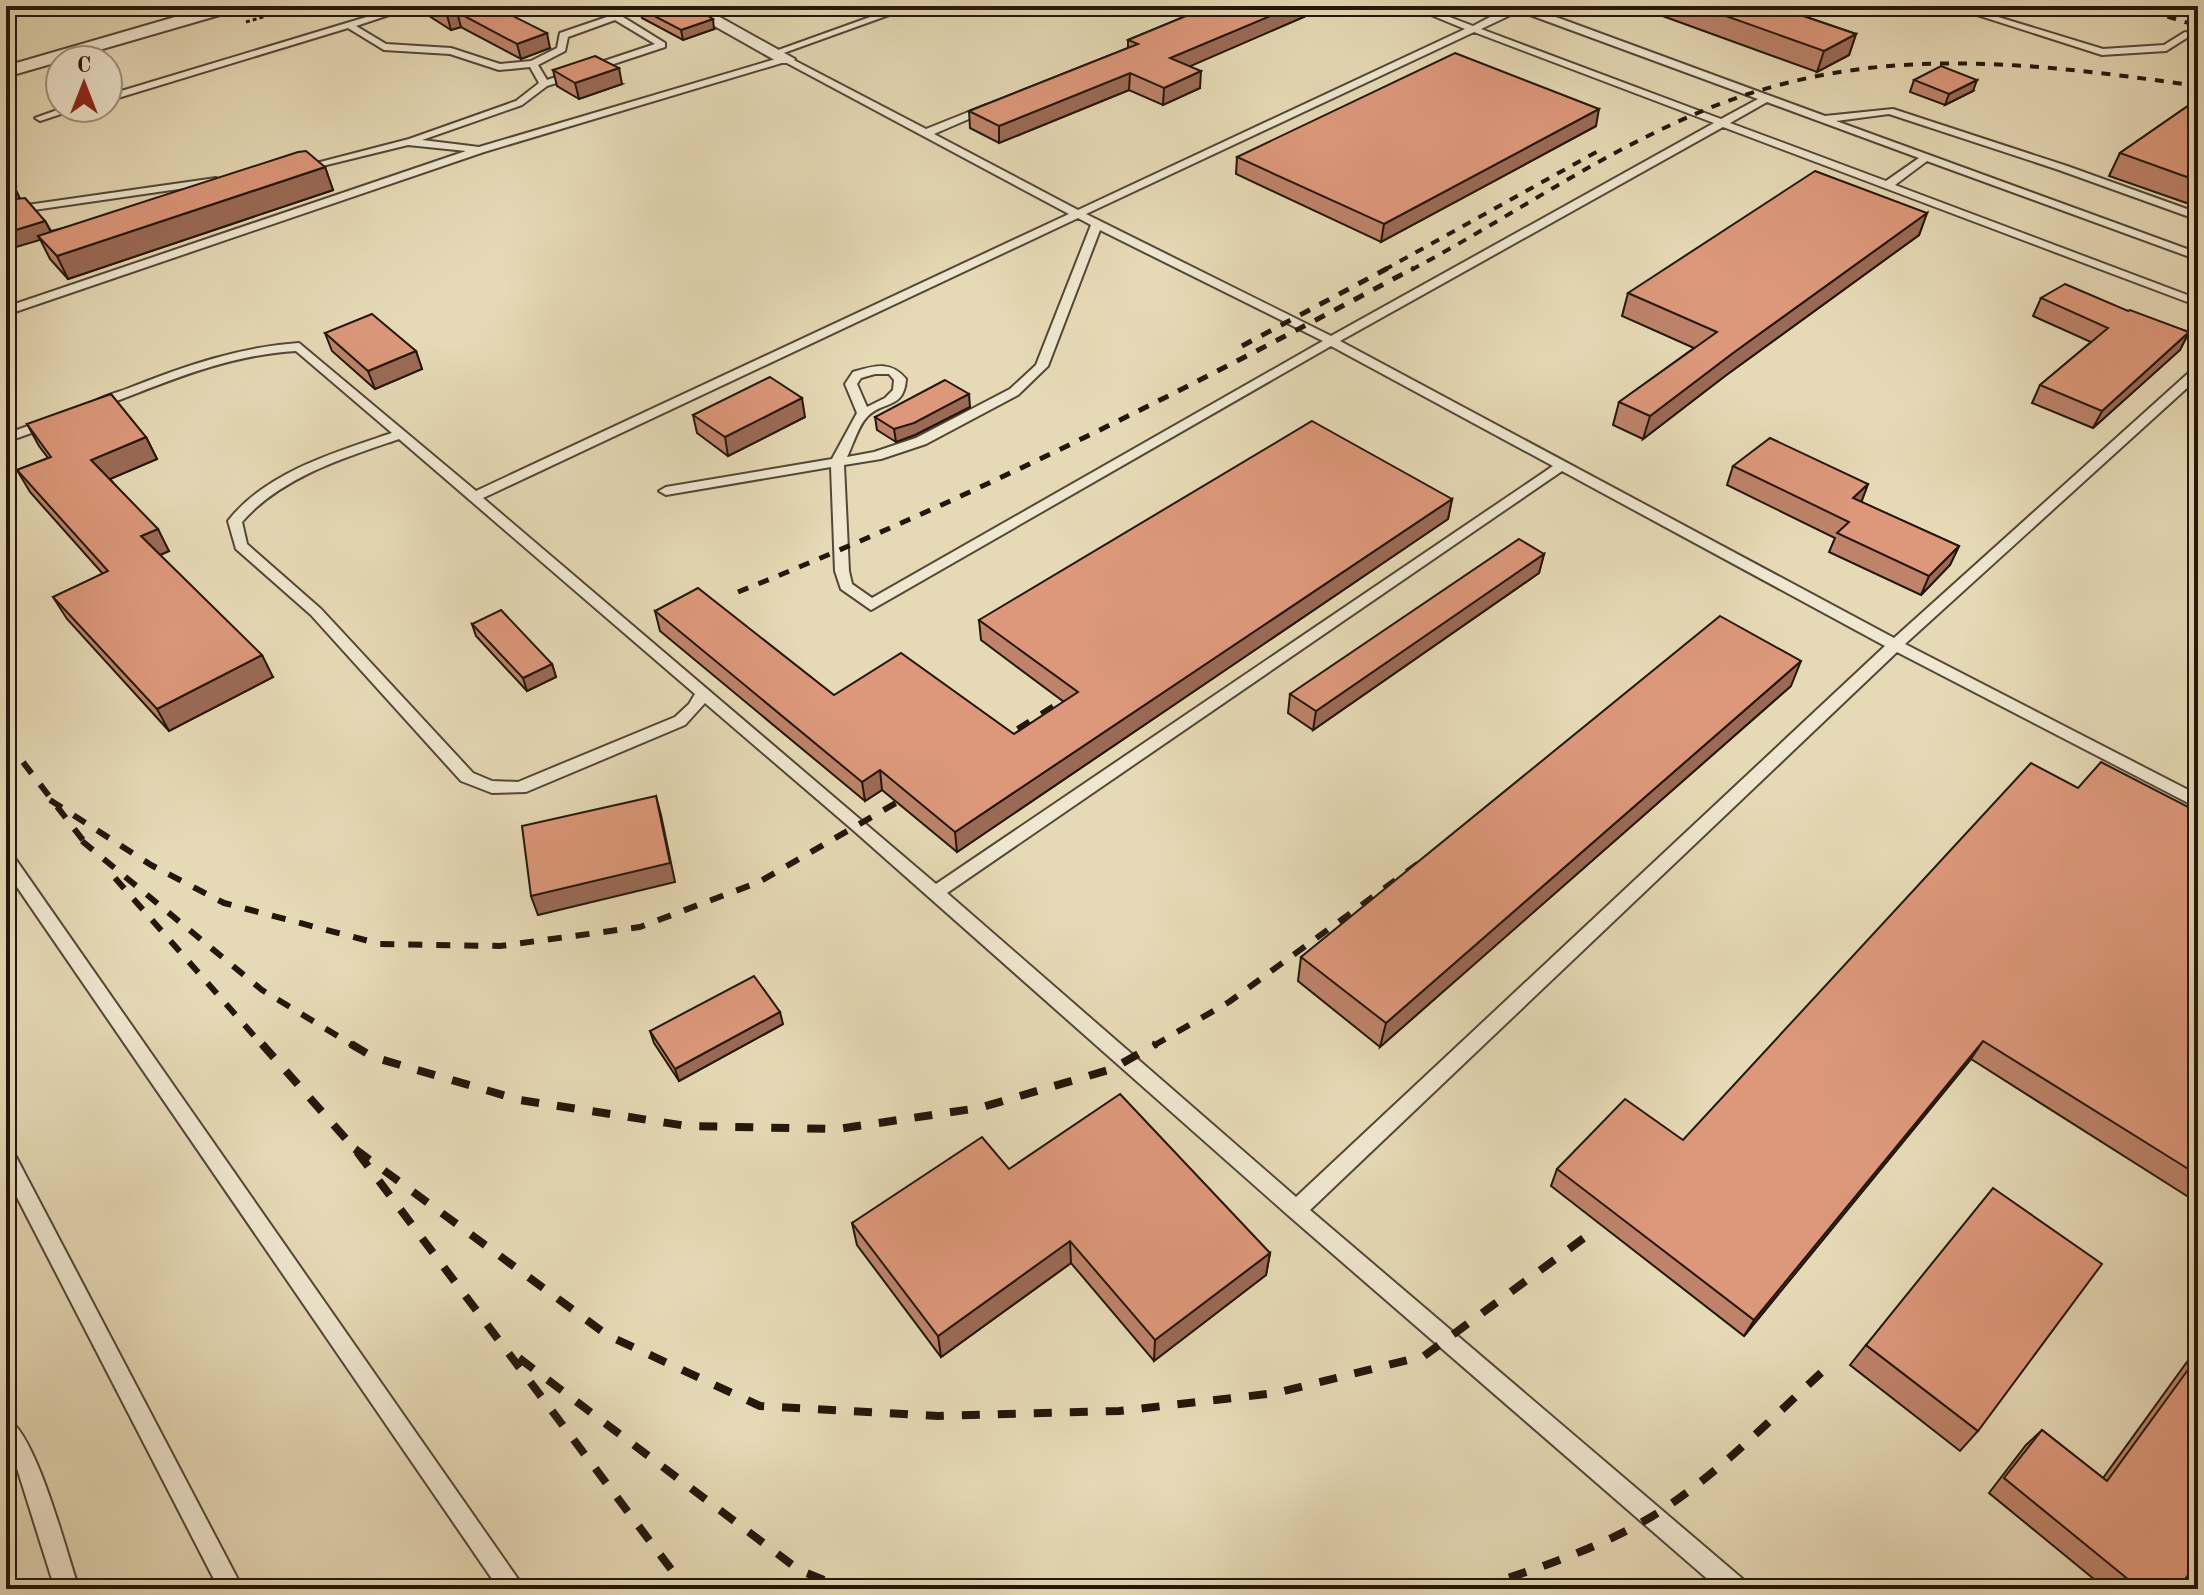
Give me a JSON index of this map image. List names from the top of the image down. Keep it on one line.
{"north":"top"}
